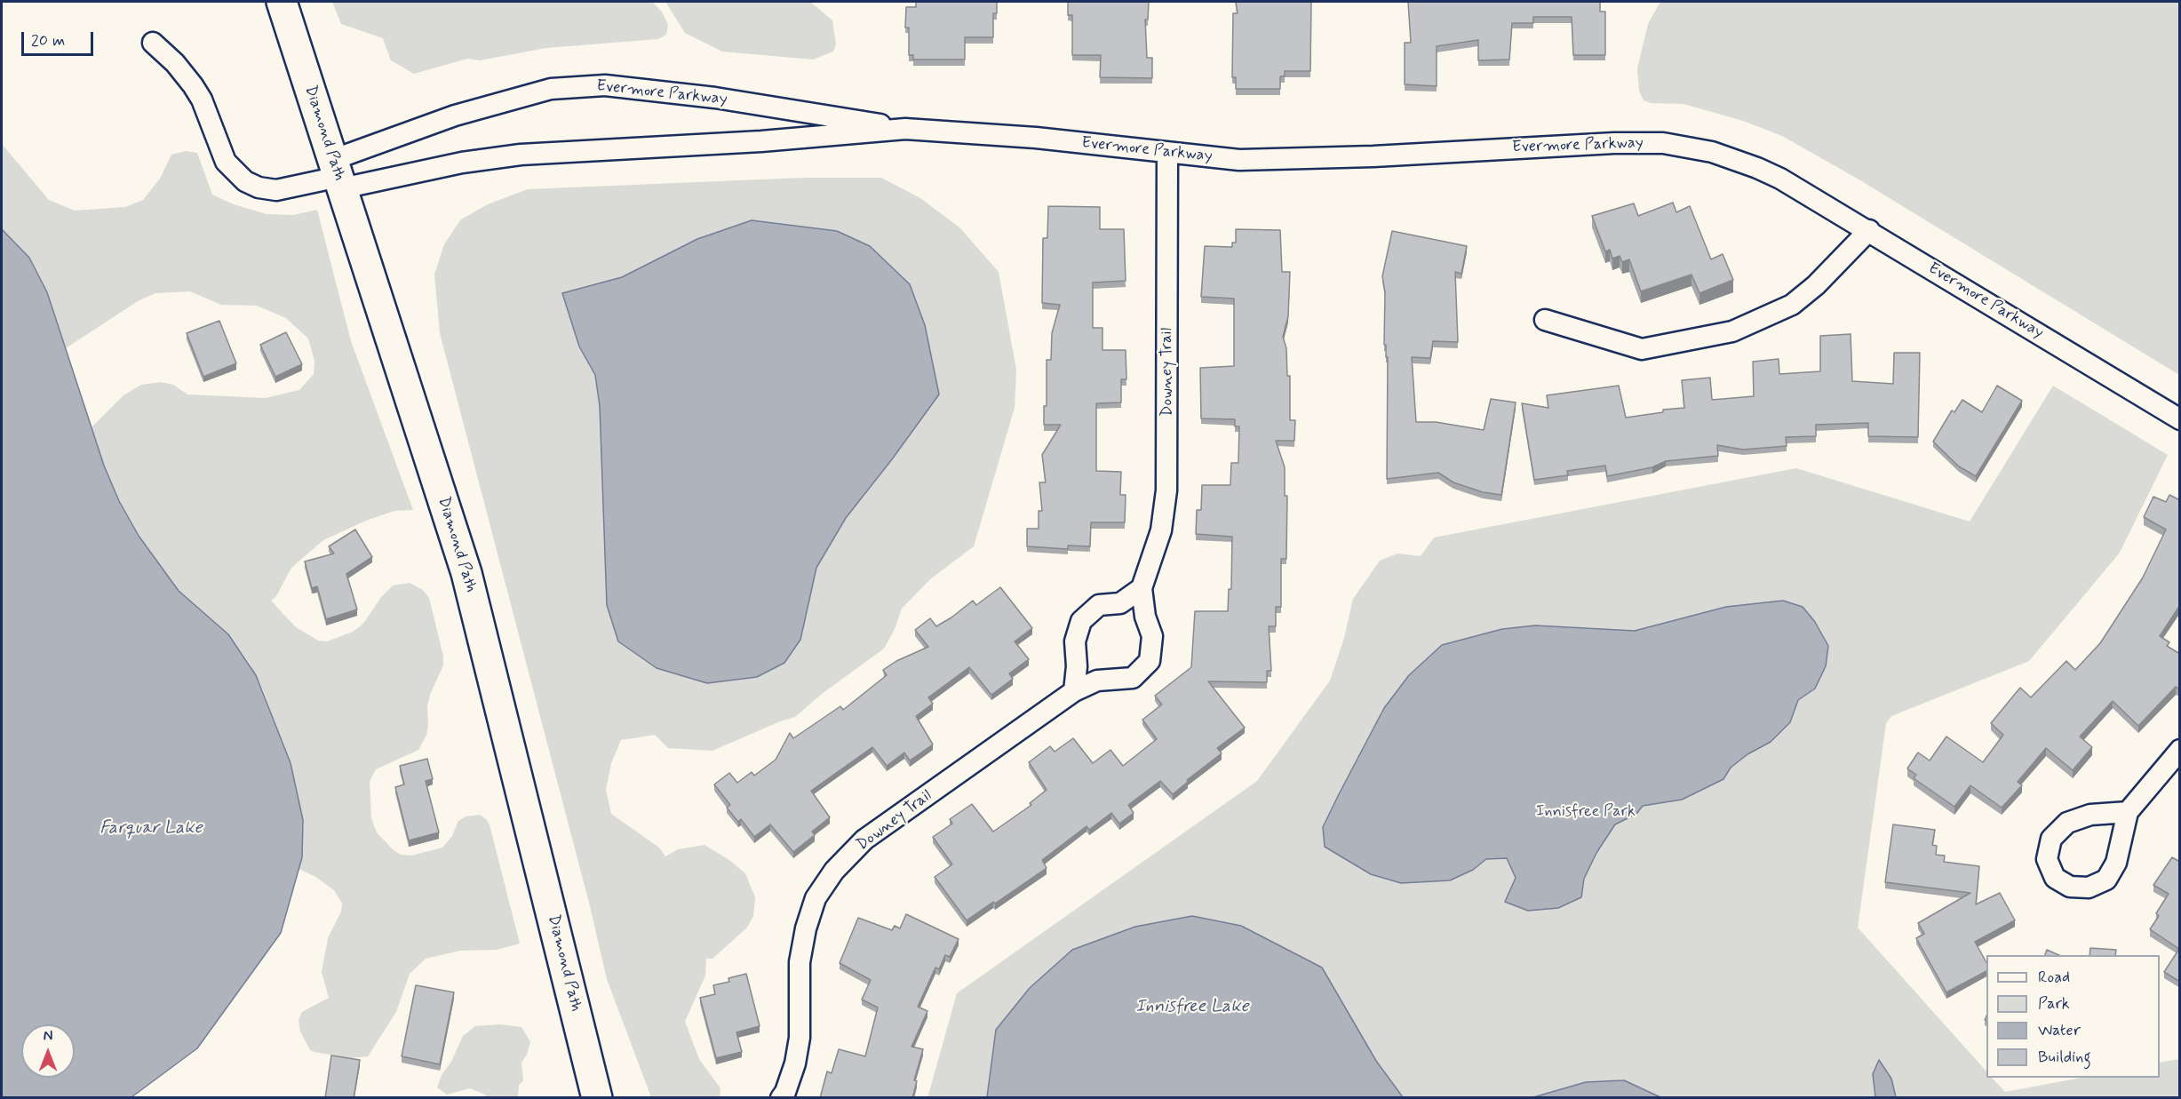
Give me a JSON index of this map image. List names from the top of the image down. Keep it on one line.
{"streets":{"street":["Evermore Parkway","Diamond Path","Downey Trail"]},"crossings":[["Evermore Parkway","Diamond Path"],["Evermore Parkway","Downey Trail"]],"water":["Farquar Lake","Innisfree Lake"],"parks":["Innisfree Park"],"legend":["Road","Park","Water","Building"],"scale_bar":"20 m","north":"top"}
